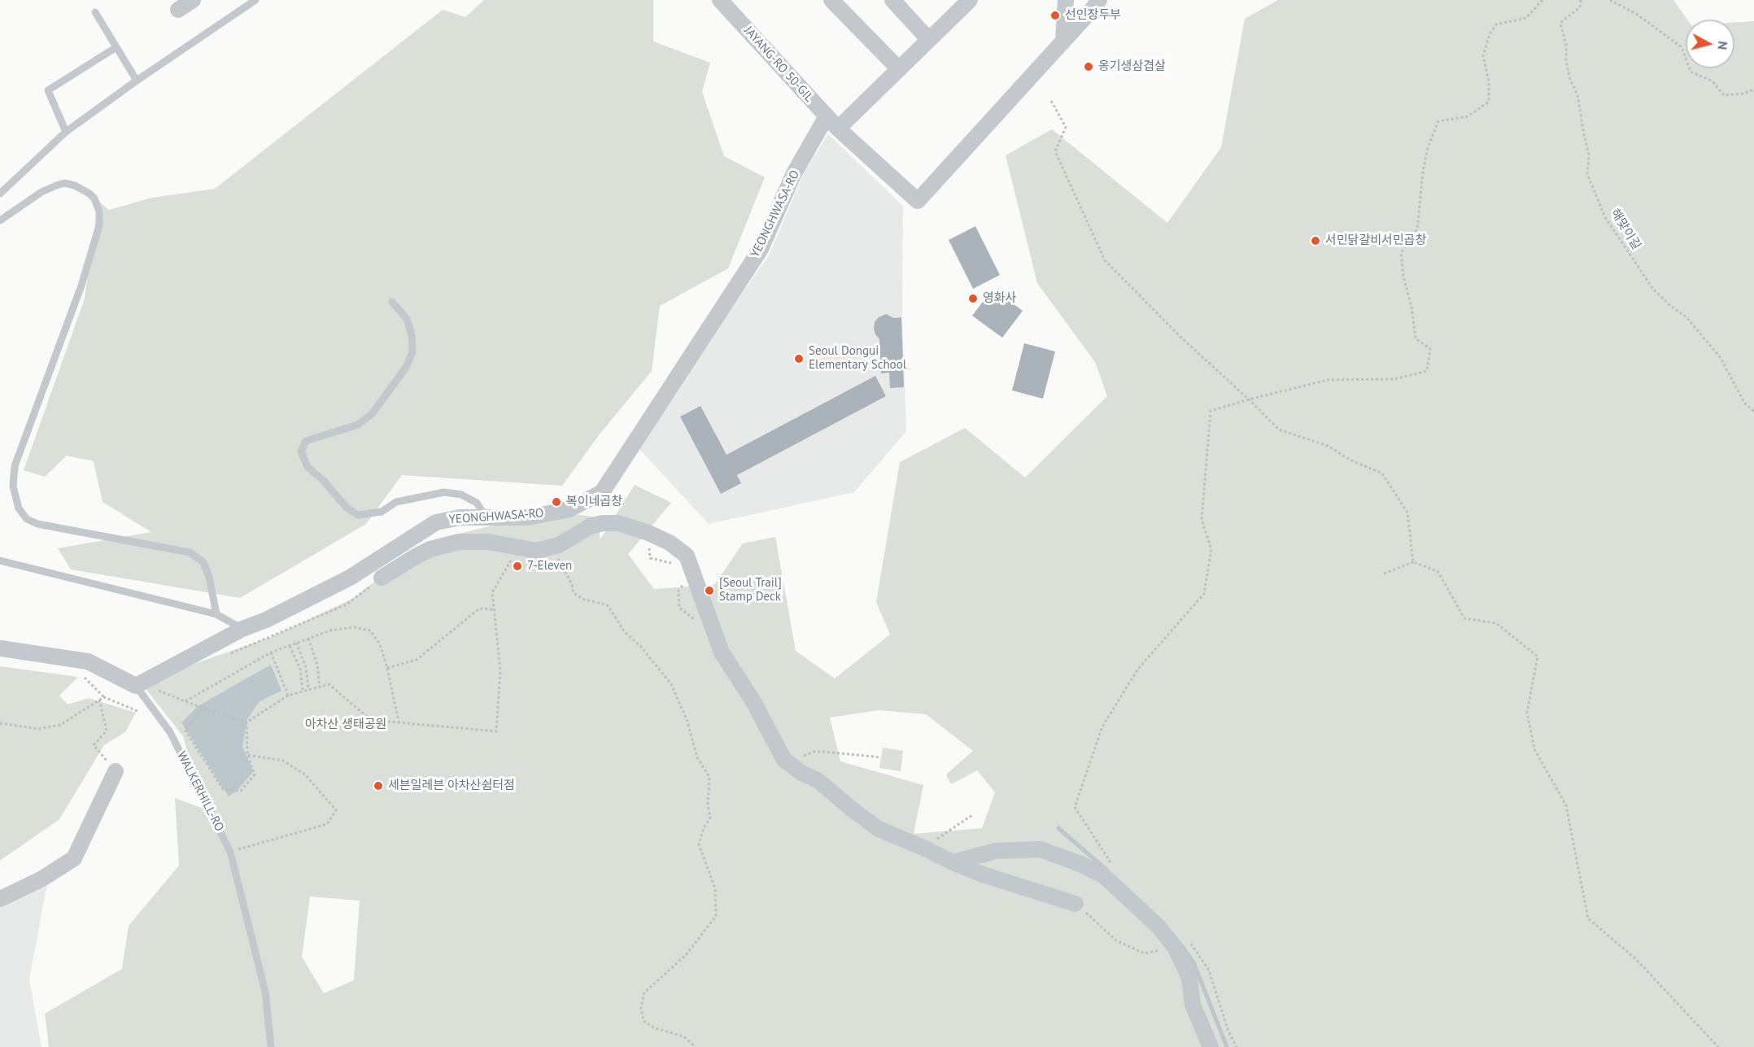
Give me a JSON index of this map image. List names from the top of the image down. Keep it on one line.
{"streets":{"street":["JAYANG-RO 50-GIL","YEONGHWASA-RO","WALKERHILL-RO"],"path":["해맞이길"]},"crossings":[["JAYANG-RO 50-GIL","YEONGHWASA-RO"],["YEONGHWASA-RO","WALKERHILL-RO"]],"parks":["아차산 생태공원"],"places":["선인장두부","옹기생삼겹살","서민닭갈비서민곱창","영화사","Seoul Dongui Elementary School","복이네곱창","7-Eleven","[Seoul Trail] Stamp Deck","세븐일레븐 아차산쉼터점"],"north":"right"}
